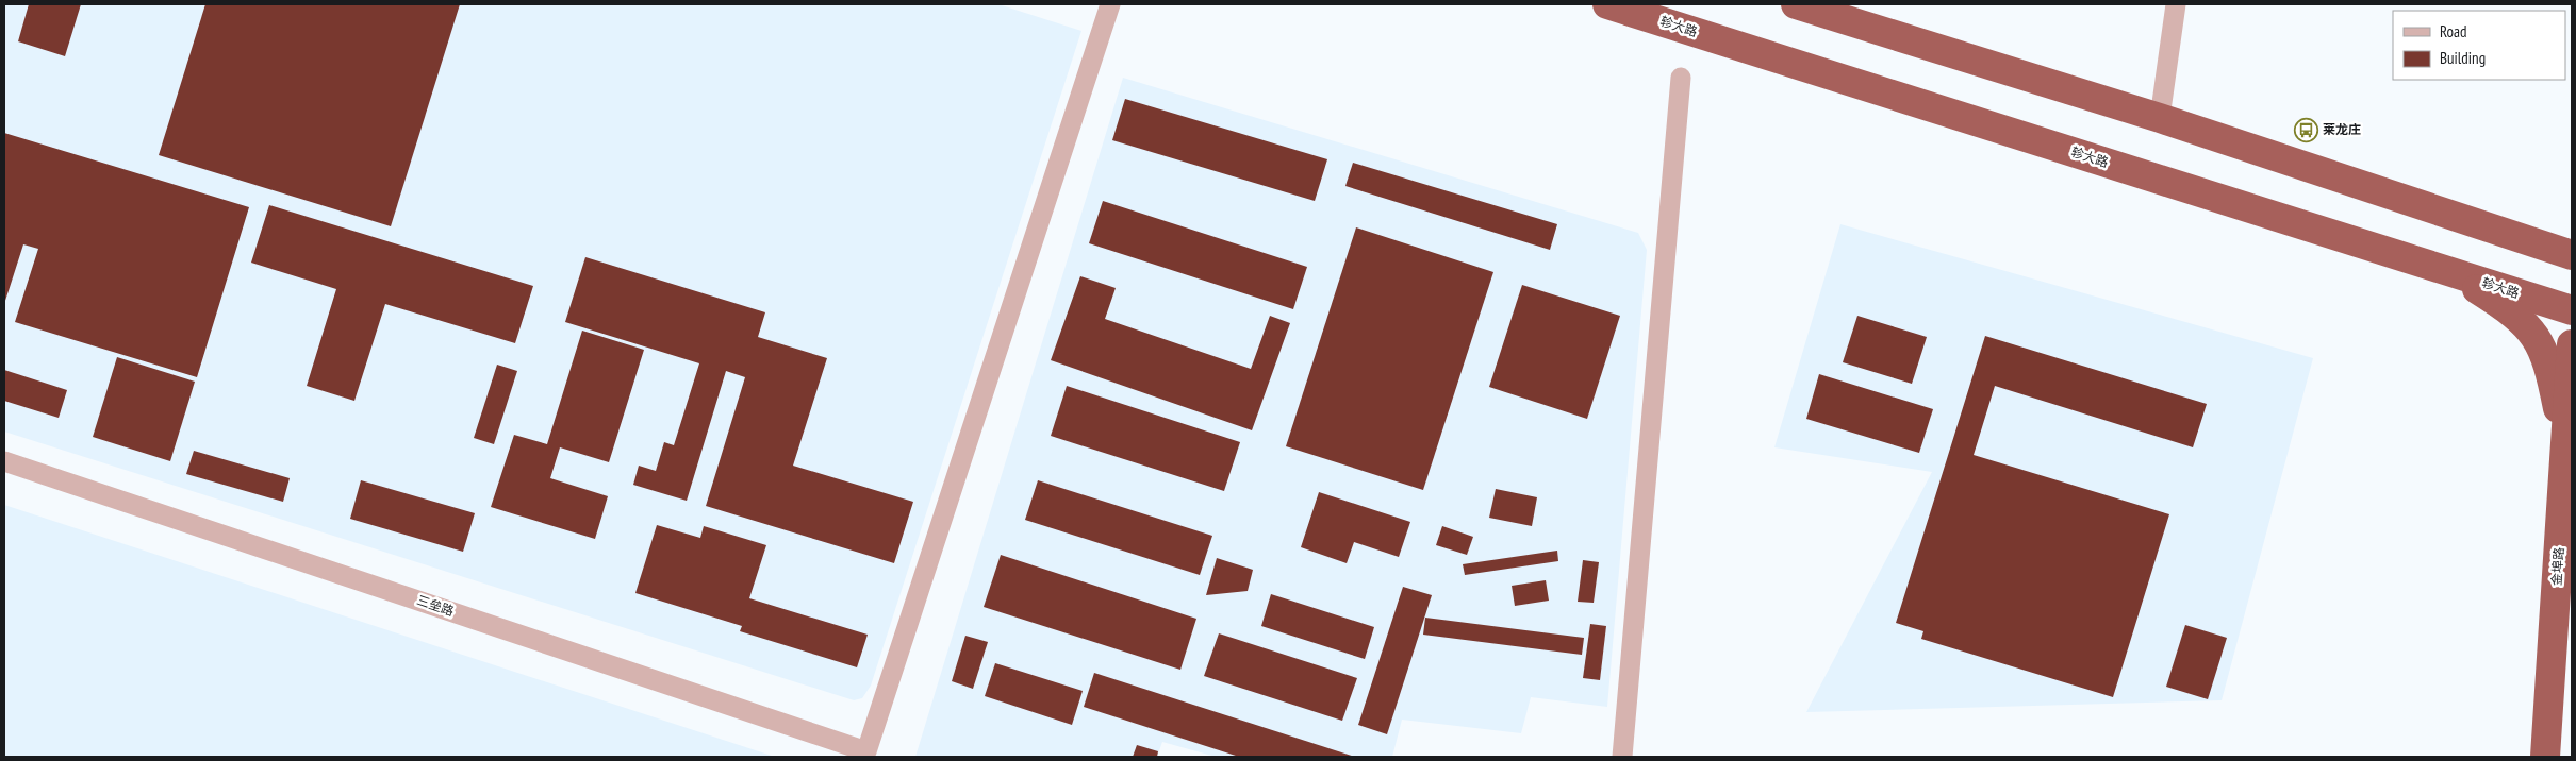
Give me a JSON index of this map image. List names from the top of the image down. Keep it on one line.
{"streets":{"highway":["轸大路","金埠路"],"street":["三垒路"]},"places":{"bus stop":["莱龙庄"]},"legend":["Road","Building"]}
